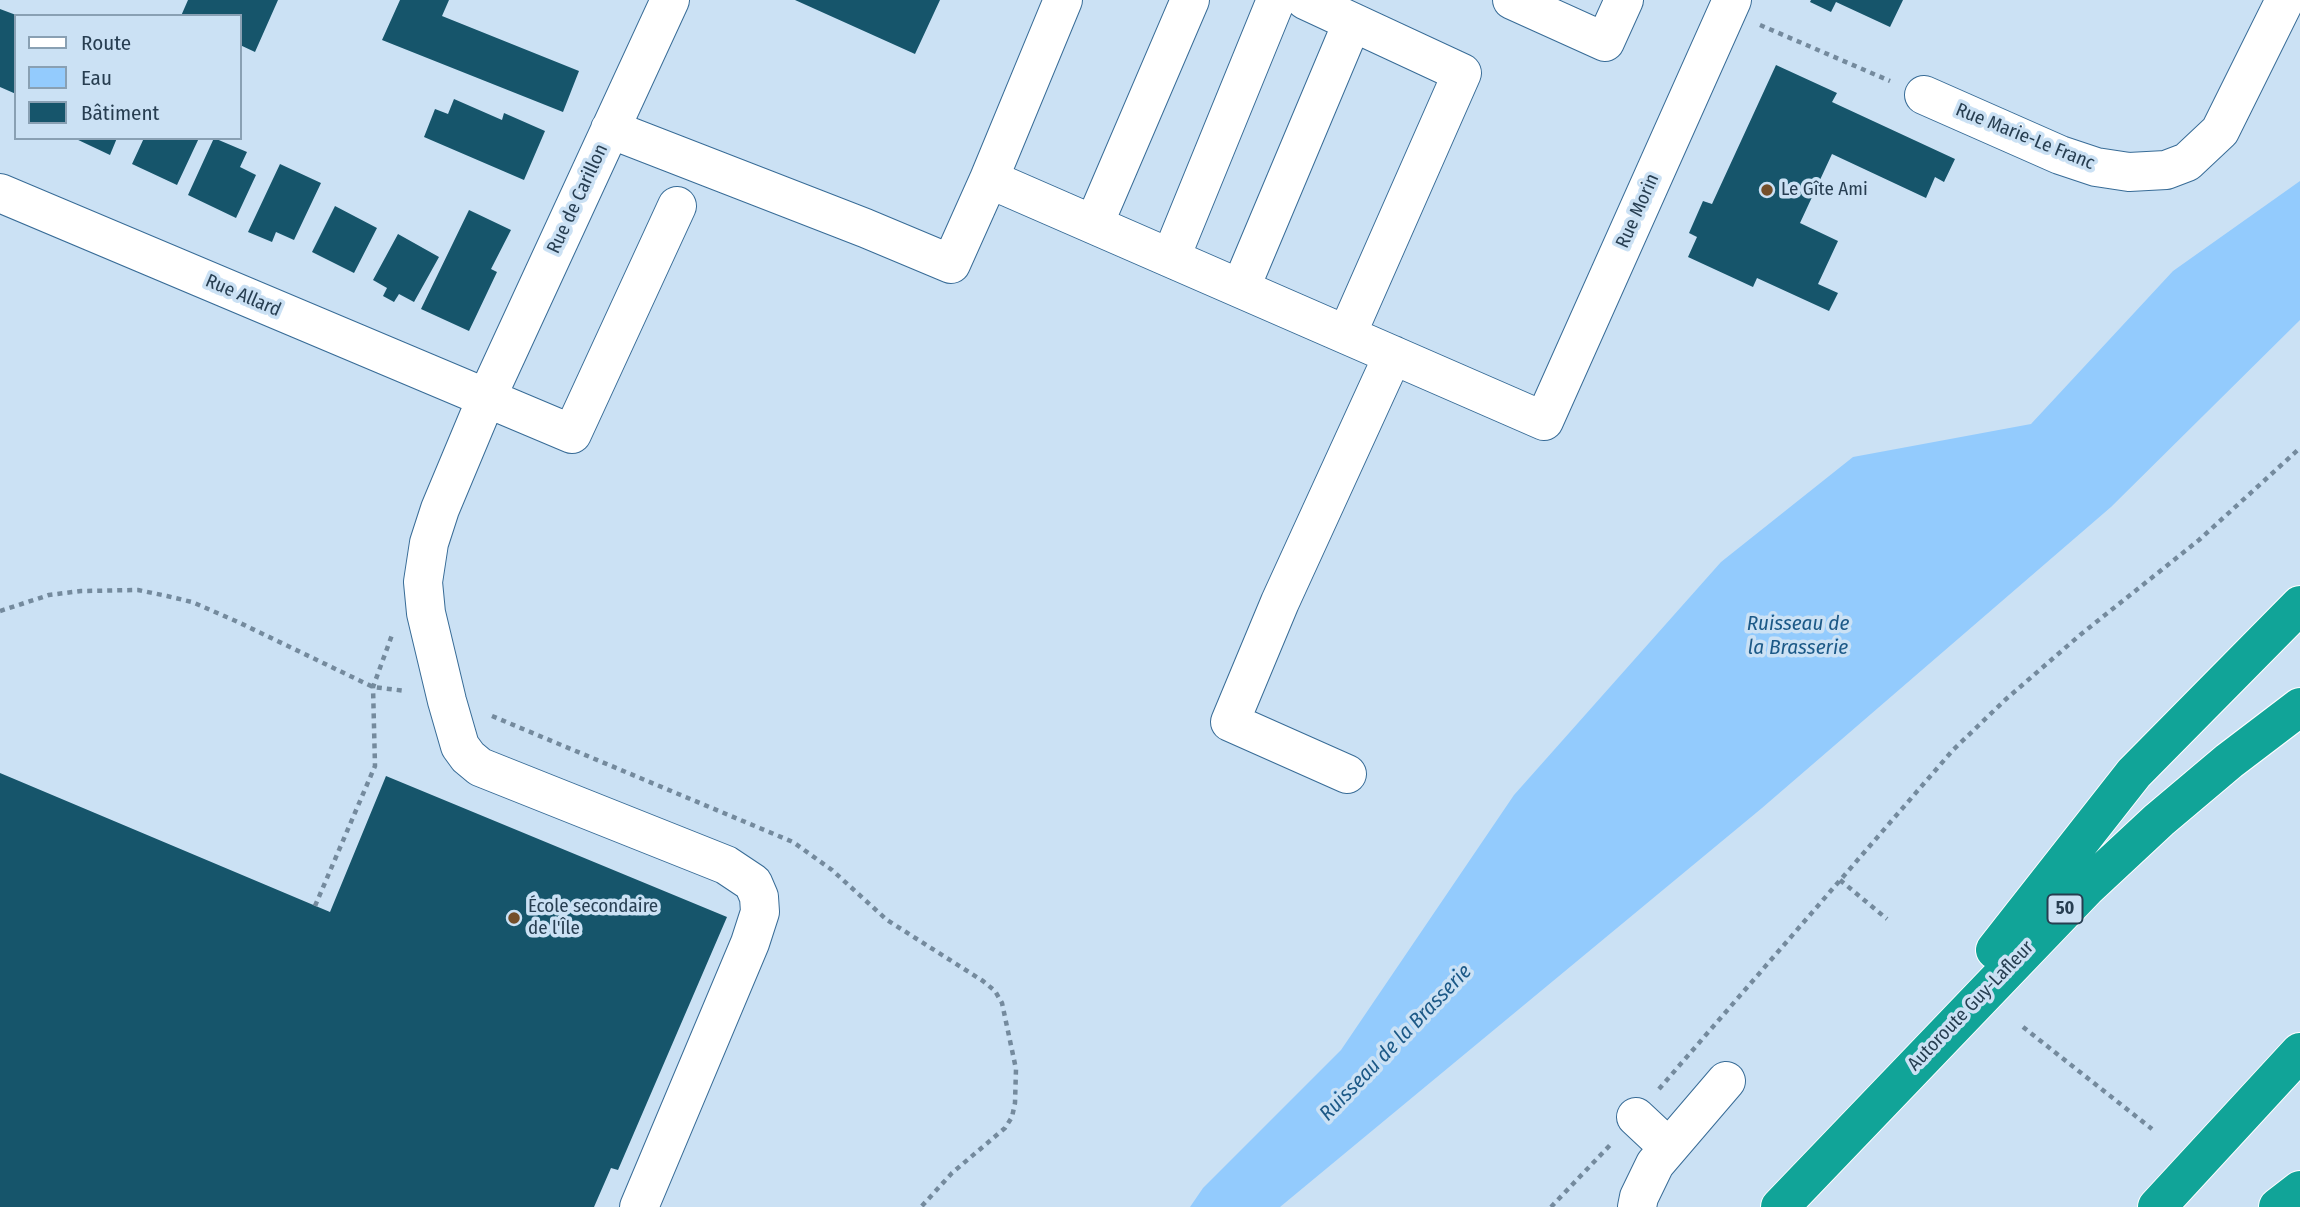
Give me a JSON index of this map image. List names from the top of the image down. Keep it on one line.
{"streets":{"highway":["50","Autoroute Guy-Lafleur"],"street":["Rue Marie-Le Franc","Rue de Carillon","Rue Morin","Rue Allard"]},"crossings":[["Rue de Carillon","Rue Allard"]],"water":["Ruisseau de la Brasserie"],"places":["Le Gîte Ami","École secondaire de l'Île"],"legend":["Route","Eau","Bâtiment"]}
